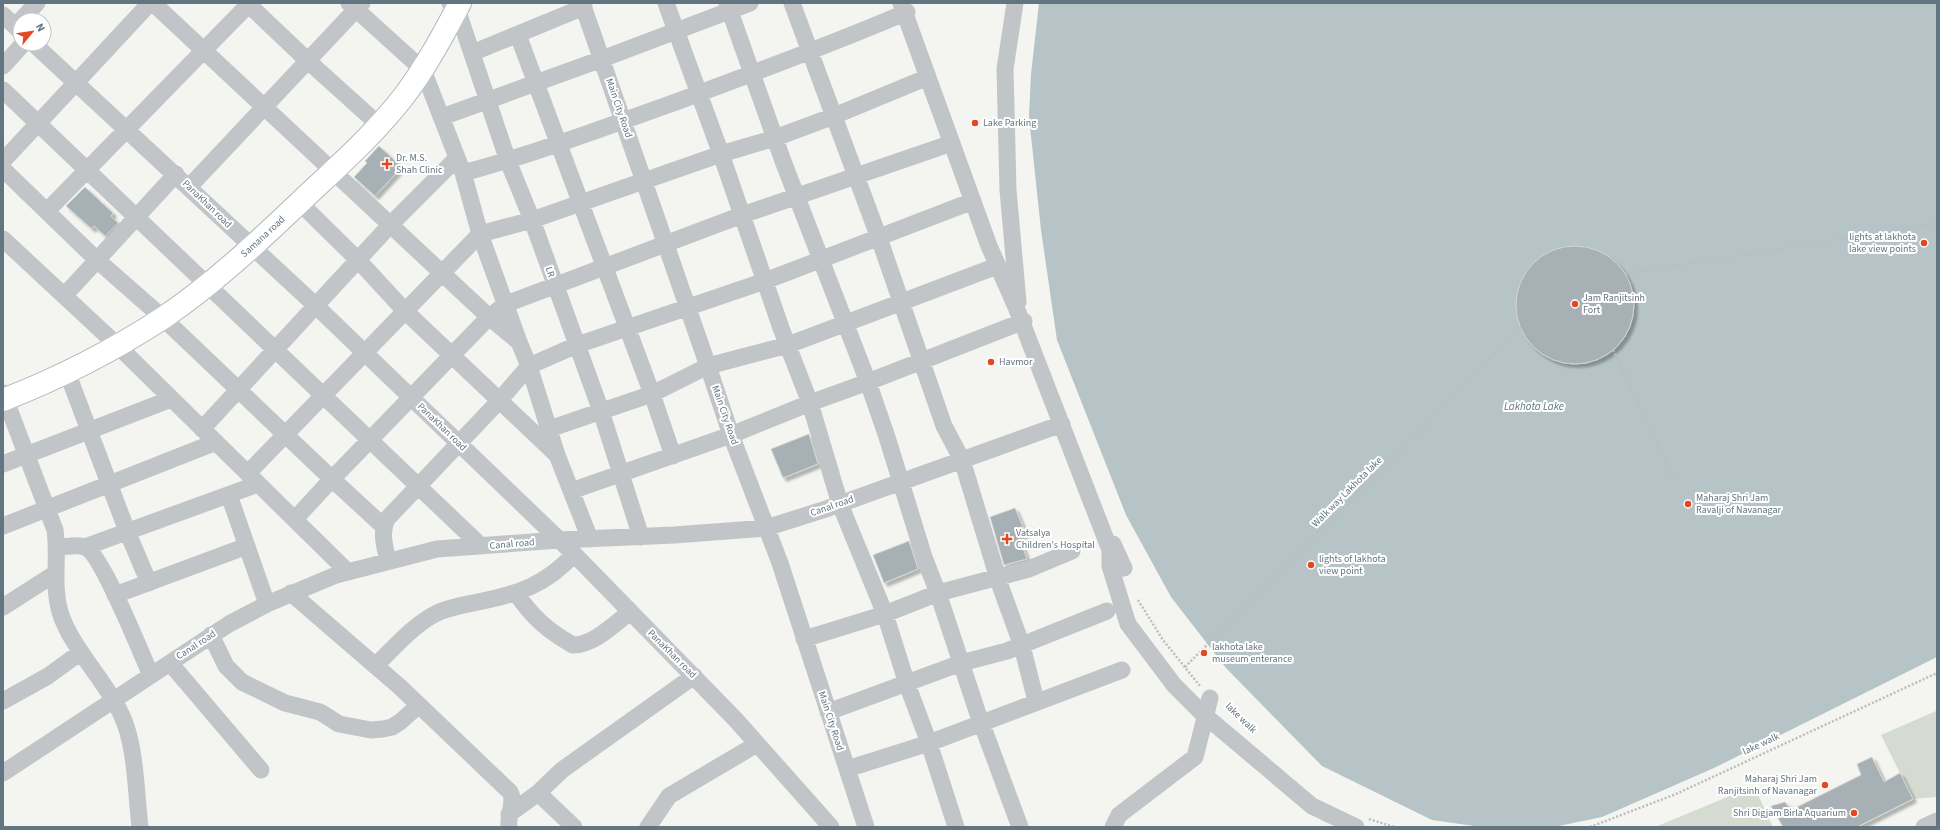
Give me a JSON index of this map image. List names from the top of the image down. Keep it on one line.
{"streets":{"main road":["Samana road"],"street":["Main City Road","PanaKhan road","LR","Canal road"],"path":["Walk way Lakhota lake","lake walk"]},"crossings":[["Main City Road","Canal road"],["PanaKhan road","Samana road"],["PanaKhan road","Canal road"],["Samana road","LR"],["LR","Canal road"]],"water":["Lakhota Lake"],"places":{"other":["Lake Parking","lights at lakhota lake view points","Jam Ranjitsinh Fort","Havmor","Maharaj Shri Jam Ravalji of Navanagar","lights of lakhota view point","lakhota lake museum enterance","Maharaj Shri Jam Ranjitsinh of Navanagar","Shri Digjam Birla Aquarium"],"health":["Dr. M.S. Shah Clinic","Vatsalya Children's Hospital"]},"north":"top right"}
